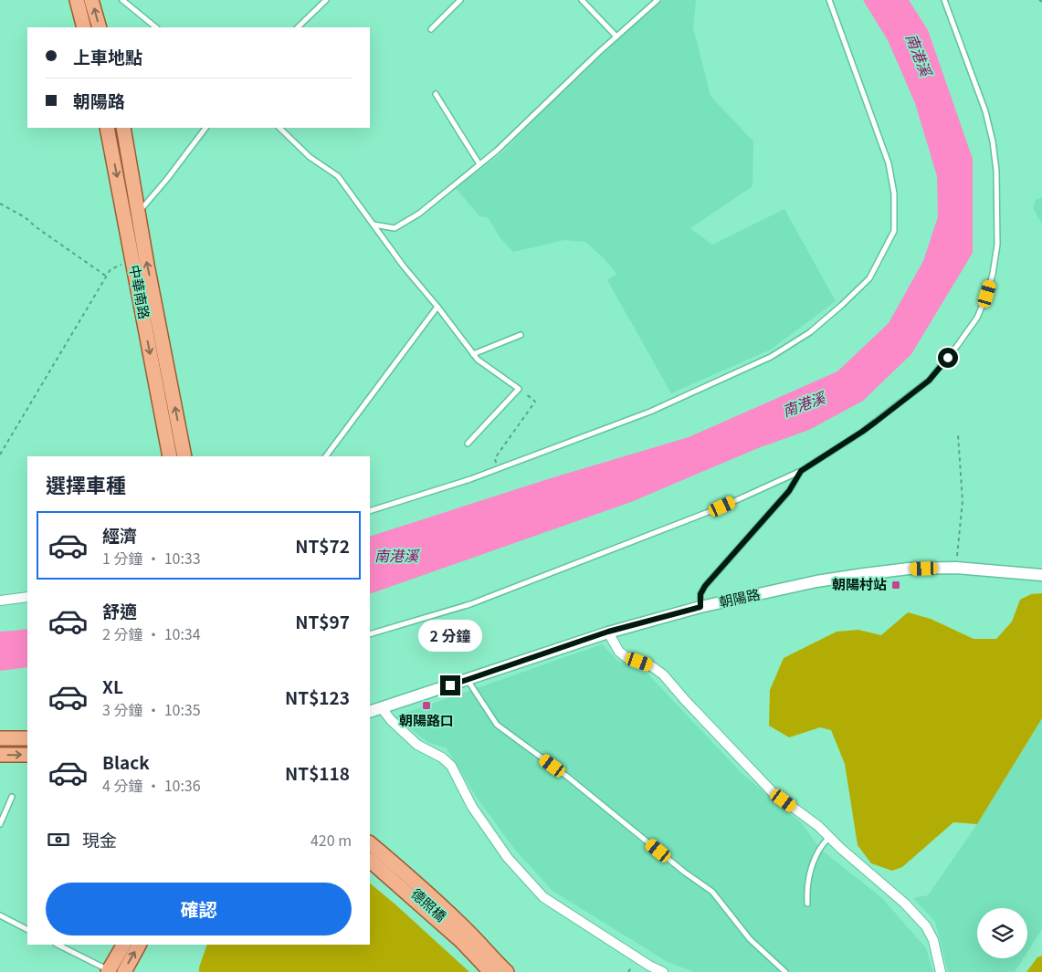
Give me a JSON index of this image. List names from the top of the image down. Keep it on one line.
{"streets":{"main road":["中華南路","德照橋"],"street":["朝陽路"]},"water":["南港溪"],"places":{"transit":["朝陽村站","朝陽路口"]},"page":{"banner":["上車地點","朝陽路"],"heading":"選擇車種","list":[{"name":"經濟","note":"1 分鐘 · 10:33","value":"NT$72"},{"name":"舒適","note":"2 分鐘 · 10:34","value":"NT$97"},{"name":"XL","note":"3 分鐘 · 10:35","value":"NT$123"},{"name":"Black","note":"4 分鐘 · 10:36","value":"NT$118"}],"bubble":"2 分鐘","pay":["現金","420 m"],"buttons":"確認"}}
